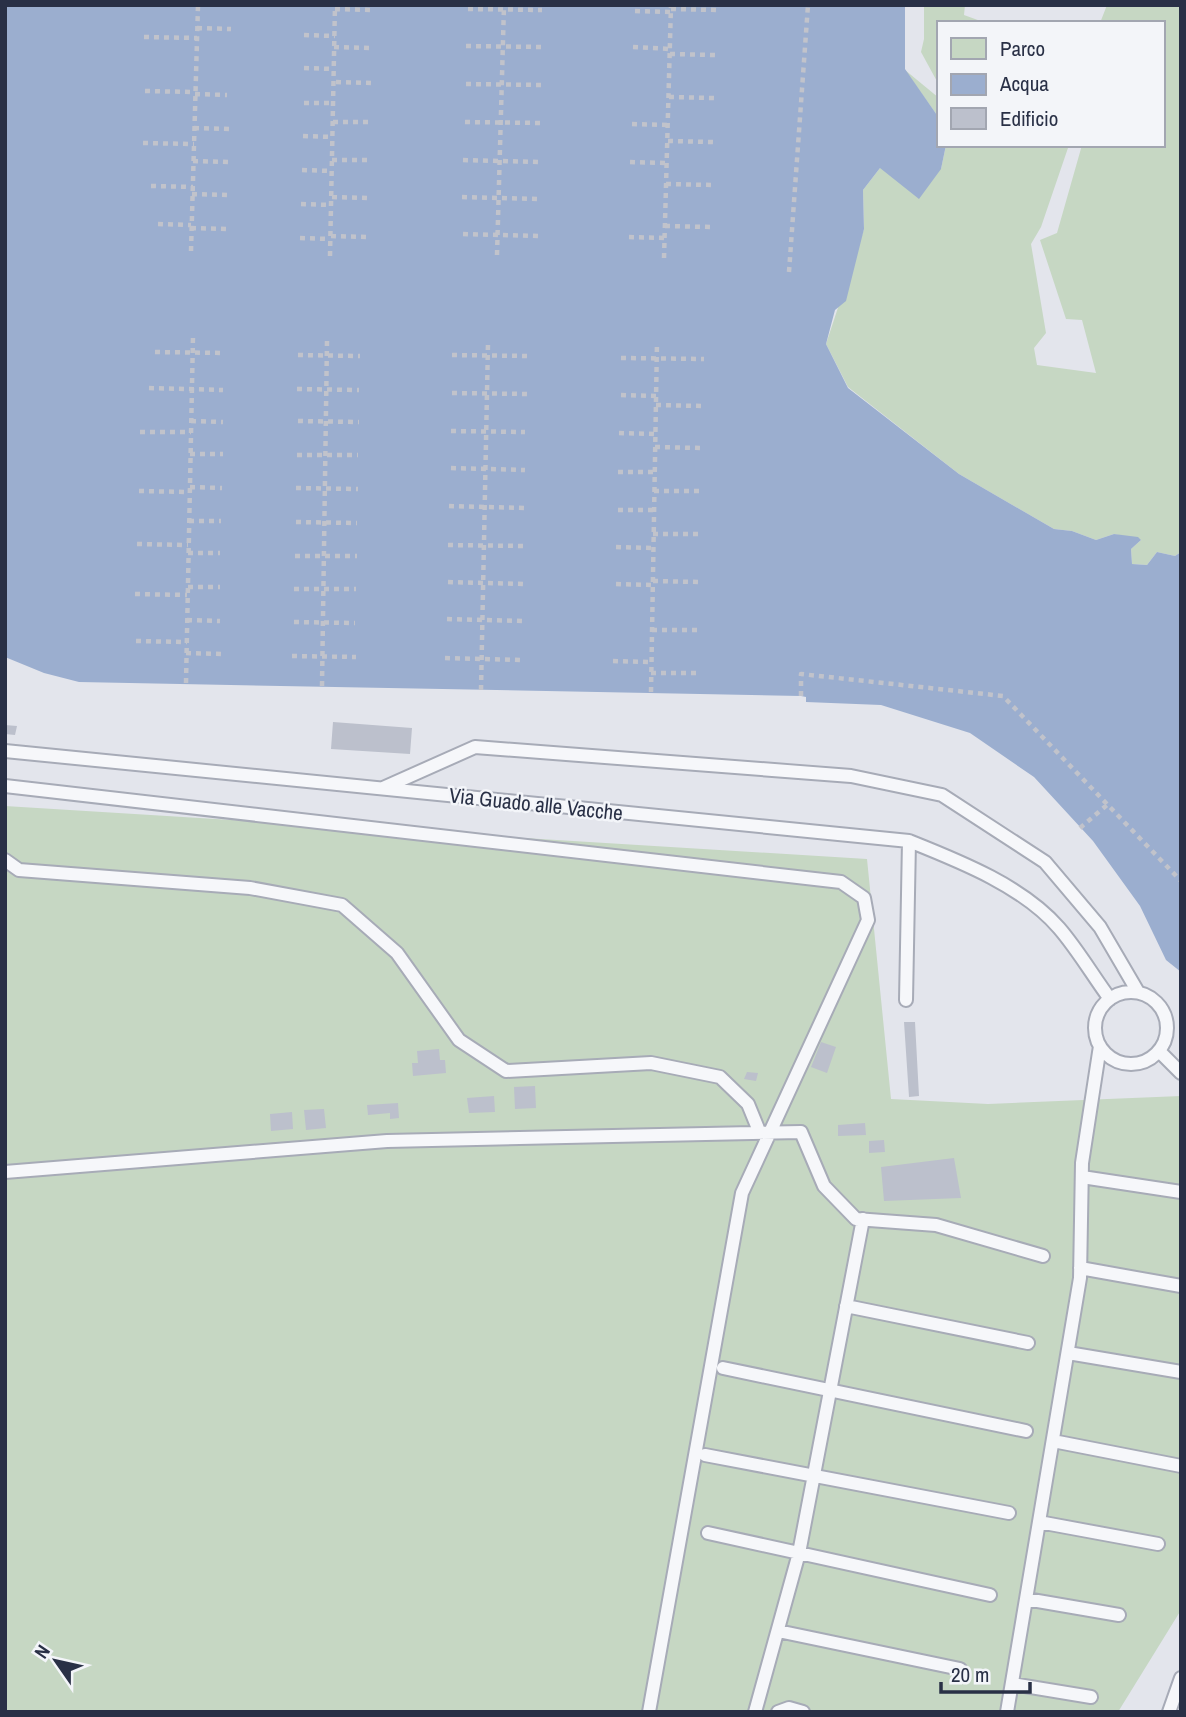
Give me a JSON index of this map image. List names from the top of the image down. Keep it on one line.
{"streets":{"lane":["Via Guado alle Vacche"]},"legend":["Parco","Acqua","Edificio"],"scale_bar":"20 m","north":"top left"}
